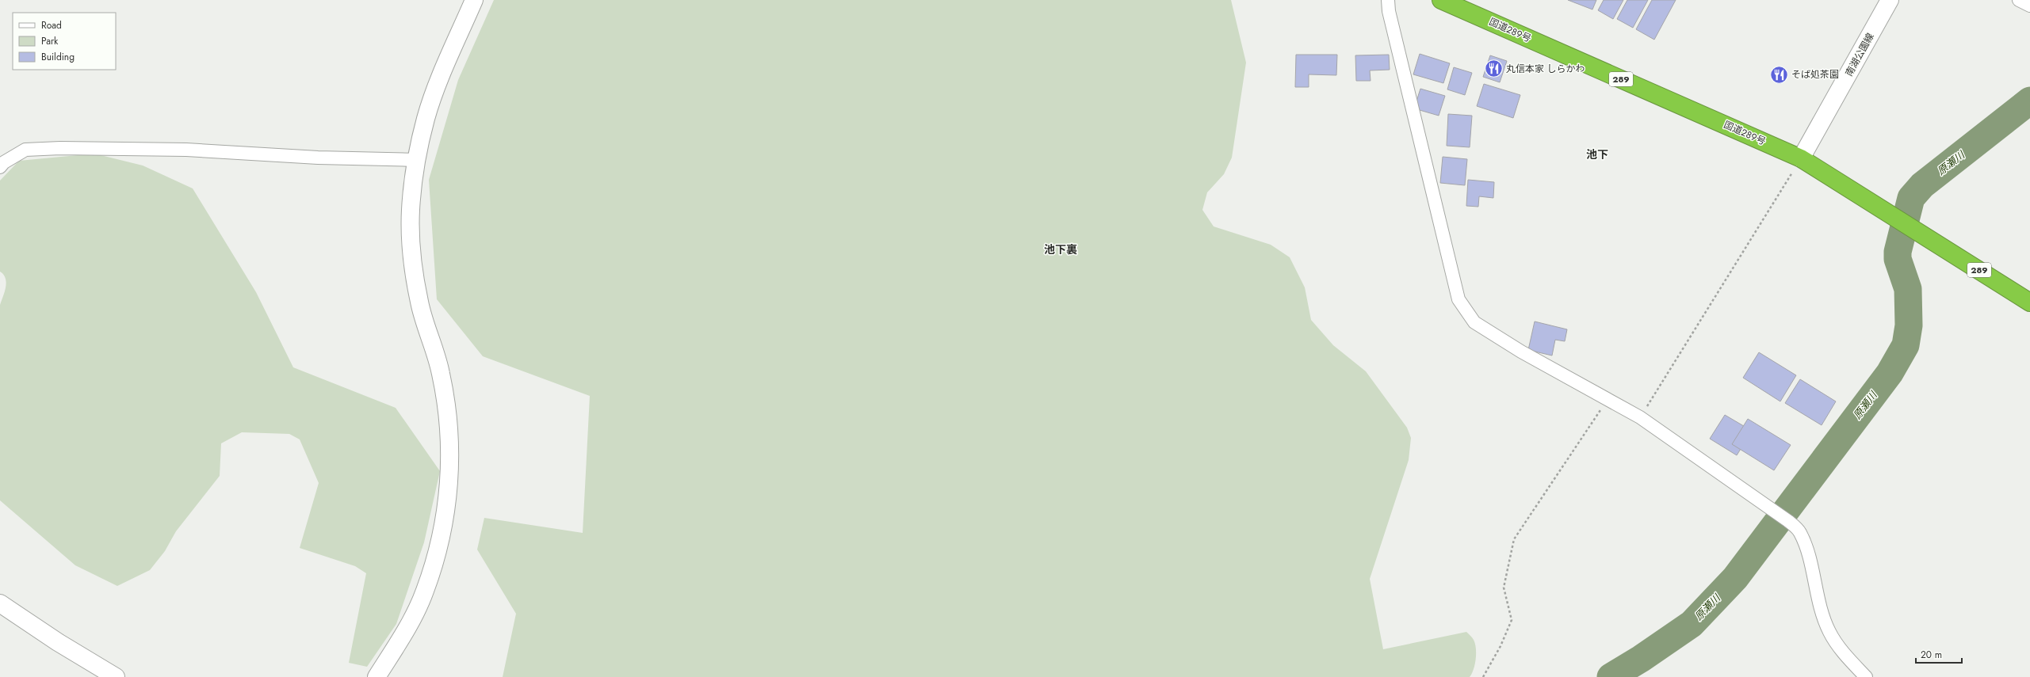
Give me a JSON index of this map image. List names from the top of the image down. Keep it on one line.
{"streets":{"highway":["国道289号","289"],"street":["南湖公園線"]},"crossings":[["国道289号","南湖公園線"]],"districts":["池下","池下裏"],"water":["原瀬川"],"places":{"restaurant":["丸信本家 しらかわ","そば処茶園"]},"legend":["Road","Park","Building"],"scale_bar":"20 m"}
